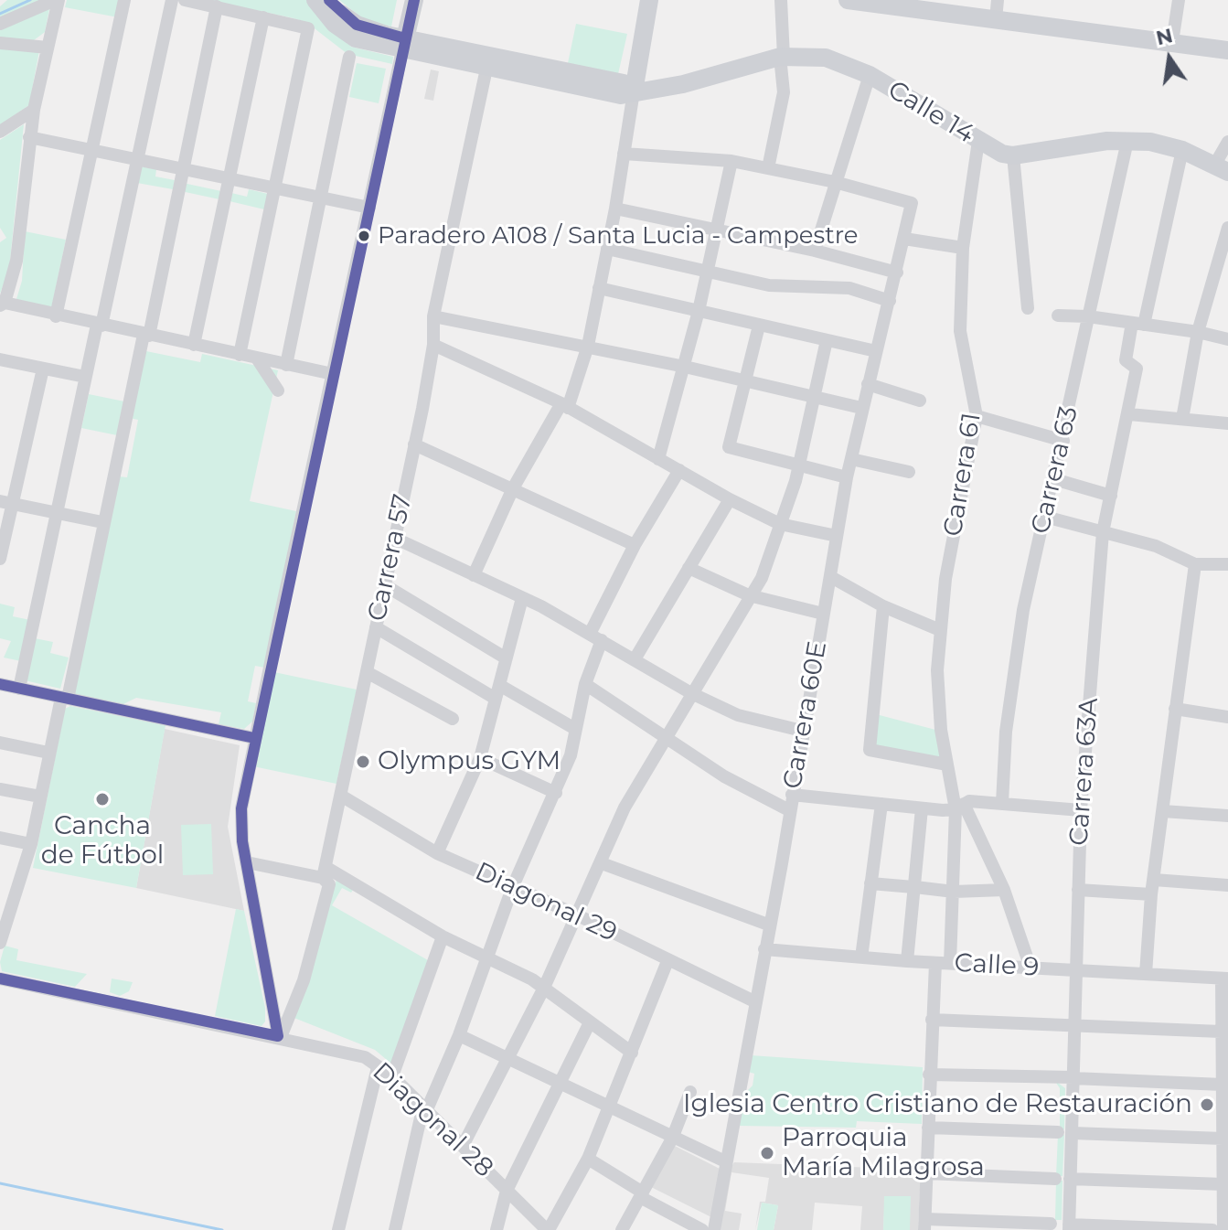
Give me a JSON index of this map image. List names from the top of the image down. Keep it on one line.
{"streets":{"street":["Calle 14","Carrera 63","Carrera 61","Carrera 57","Carrera 60E","Carrera 63A","Diagonal 29","Calle 9","Diagonal 28"]},"crossings":[["Calle 14","Carrera 61"],["Calle 14","Carrera 57"],["Carrera 61","Calle 9"],["Carrera 57","Diagonal 29"],["Carrera 57","Diagonal 28"],["Carrera 60E","Diagonal 29"],["Carrera 60E","Calle 9"],["Carrera 63A","Calle 9"]],"places":["Paradero A108 / Santa Lucia - Campestre","Olympus GYM","Cancha de Fútbol","Iglesia Centro Cristiano de Restauración","Parroquia María Milagrosa"],"north":"top"}
